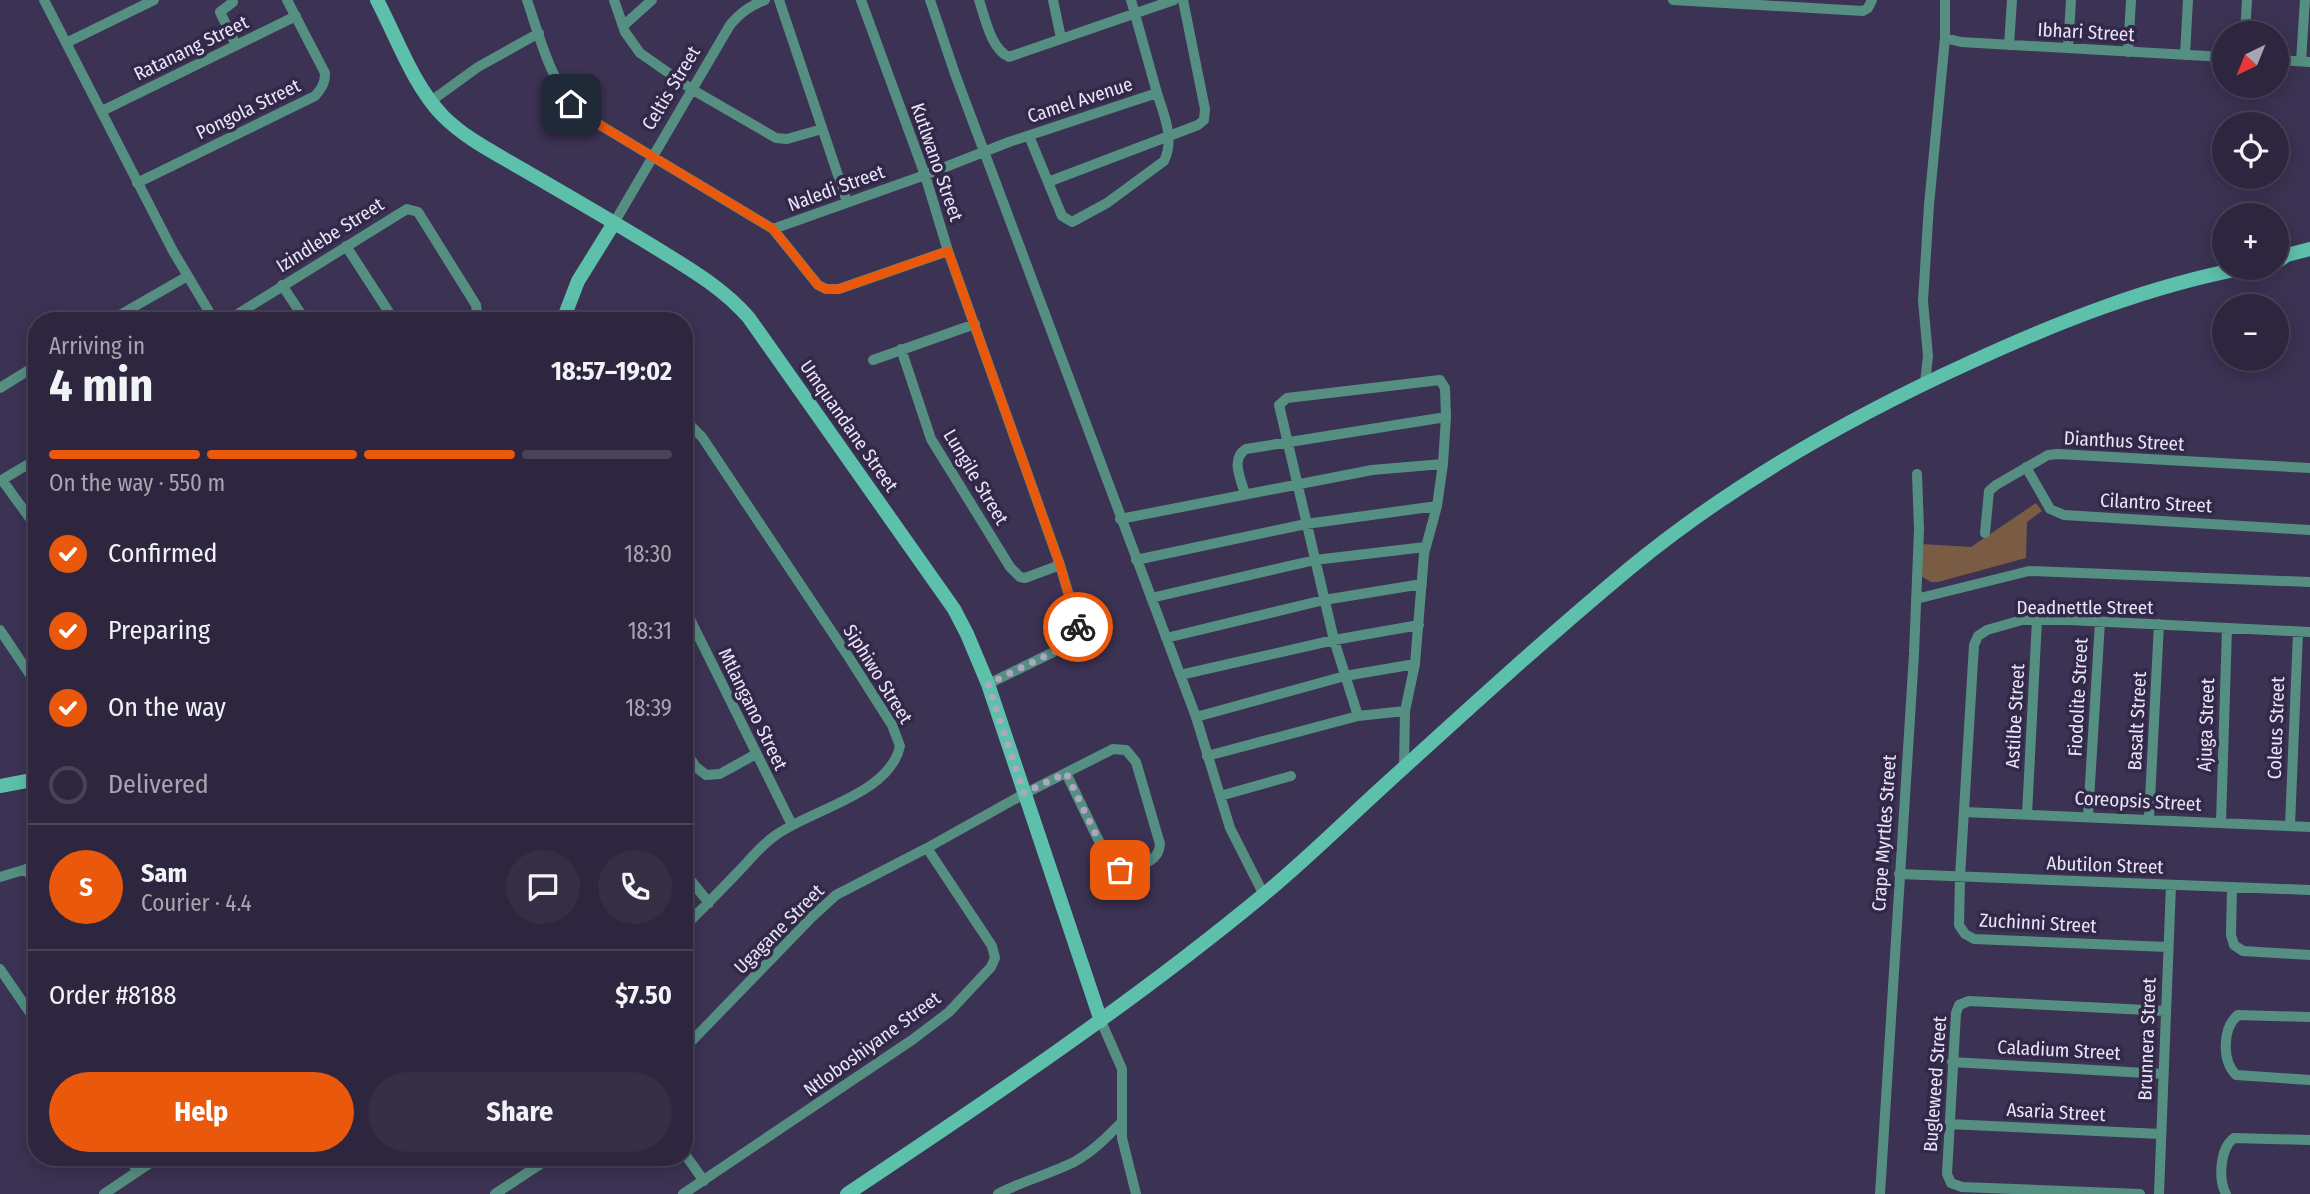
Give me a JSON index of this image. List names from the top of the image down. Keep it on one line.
{"streets":{"street":["Ibhari Street","Ratanang Street","Celtis Street","Camel Avenue","Pongola Street","Kutlwano Street","Naledi Street","Izindlebe Street","Umquandane Street","Dianthus Street","Lungile Street","Cilantro Street","Deadnettle Street","Siphiwo Street","Fiodolite Street","Mtlangano Street","Astilbe Street","Basalt Street","Ajuga Street","Coleus Street","Coreopsis Street","Crape Myrtles Street","Abutilon Street","Zuchinni Street","Ugagane Street","Brunnera Street","Ntloboshiyane Street","Caladium Street","Bugleweed Street","Asaria Street"]},"crossings":[["Ratanang Street","Pongola Street"],["Celtis Street","Naledi Street"],["Celtis Street","Umquandane Street"],["Camel Avenue","Kutlwano Street"],["Camel Avenue","Naledi Street"],["Kutlwano Street","Naledi Street"],["Kutlwano Street","Umquandane Street"],["Kutlwano Street","Lungile Street"],["Umquandane Street","Ugagane Street"],["Dianthus Street","Cilantro Street"],["Deadnettle Street","Fiodolite Street"],["Deadnettle Street","Astilbe Street"],["Deadnettle Street","Basalt Street"],["Deadnettle Street","Ajuga Street"],["Deadnettle Street","Coleus Street"],["Deadnettle Street","Coreopsis Street"],["Deadnettle Street","Abutilon Street"],["Deadnettle Street","Zuchinni Street"],["Siphiwo Street","Mtlangano Street"],["Fiodolite Street","Coreopsis Street"],["Astilbe Street","Coreopsis Street"],["Basalt Street","Coreopsis Street"],["Ajuga Street","Coreopsis Street"],["Coleus Street","Coreopsis Street"],["Crape Myrtles Street","Abutilon Street"],["Abutilon Street","Zuchinni Street"],["Abutilon Street","Brunnera Street"],["Zuchinni Street","Brunnera Street"],["Ugagane Street","Ntloboshiyane Street"],["Brunnera Street","Caladium Street"],["Brunnera Street","Bugleweed Street"],["Brunnera Street","Asaria Street"],["Caladium Street","Bugleweed Street"],["Bugleweed Street","Asaria Street"]],"north":"bottom left","page":{"map_buttons":["+","−"],"heading":["4 min","Arriving in","18:57–19:02"],"panel":["Sam","Courier · 4.4","Order #8188","$7.50"],"bar":"On the way · 550 m","list":[["Confirmed","18:30"],["Preparing","18:31"],["On the way","18:39"],"Delivered"],"round":"S","buttons":["Help","Share"]}}
